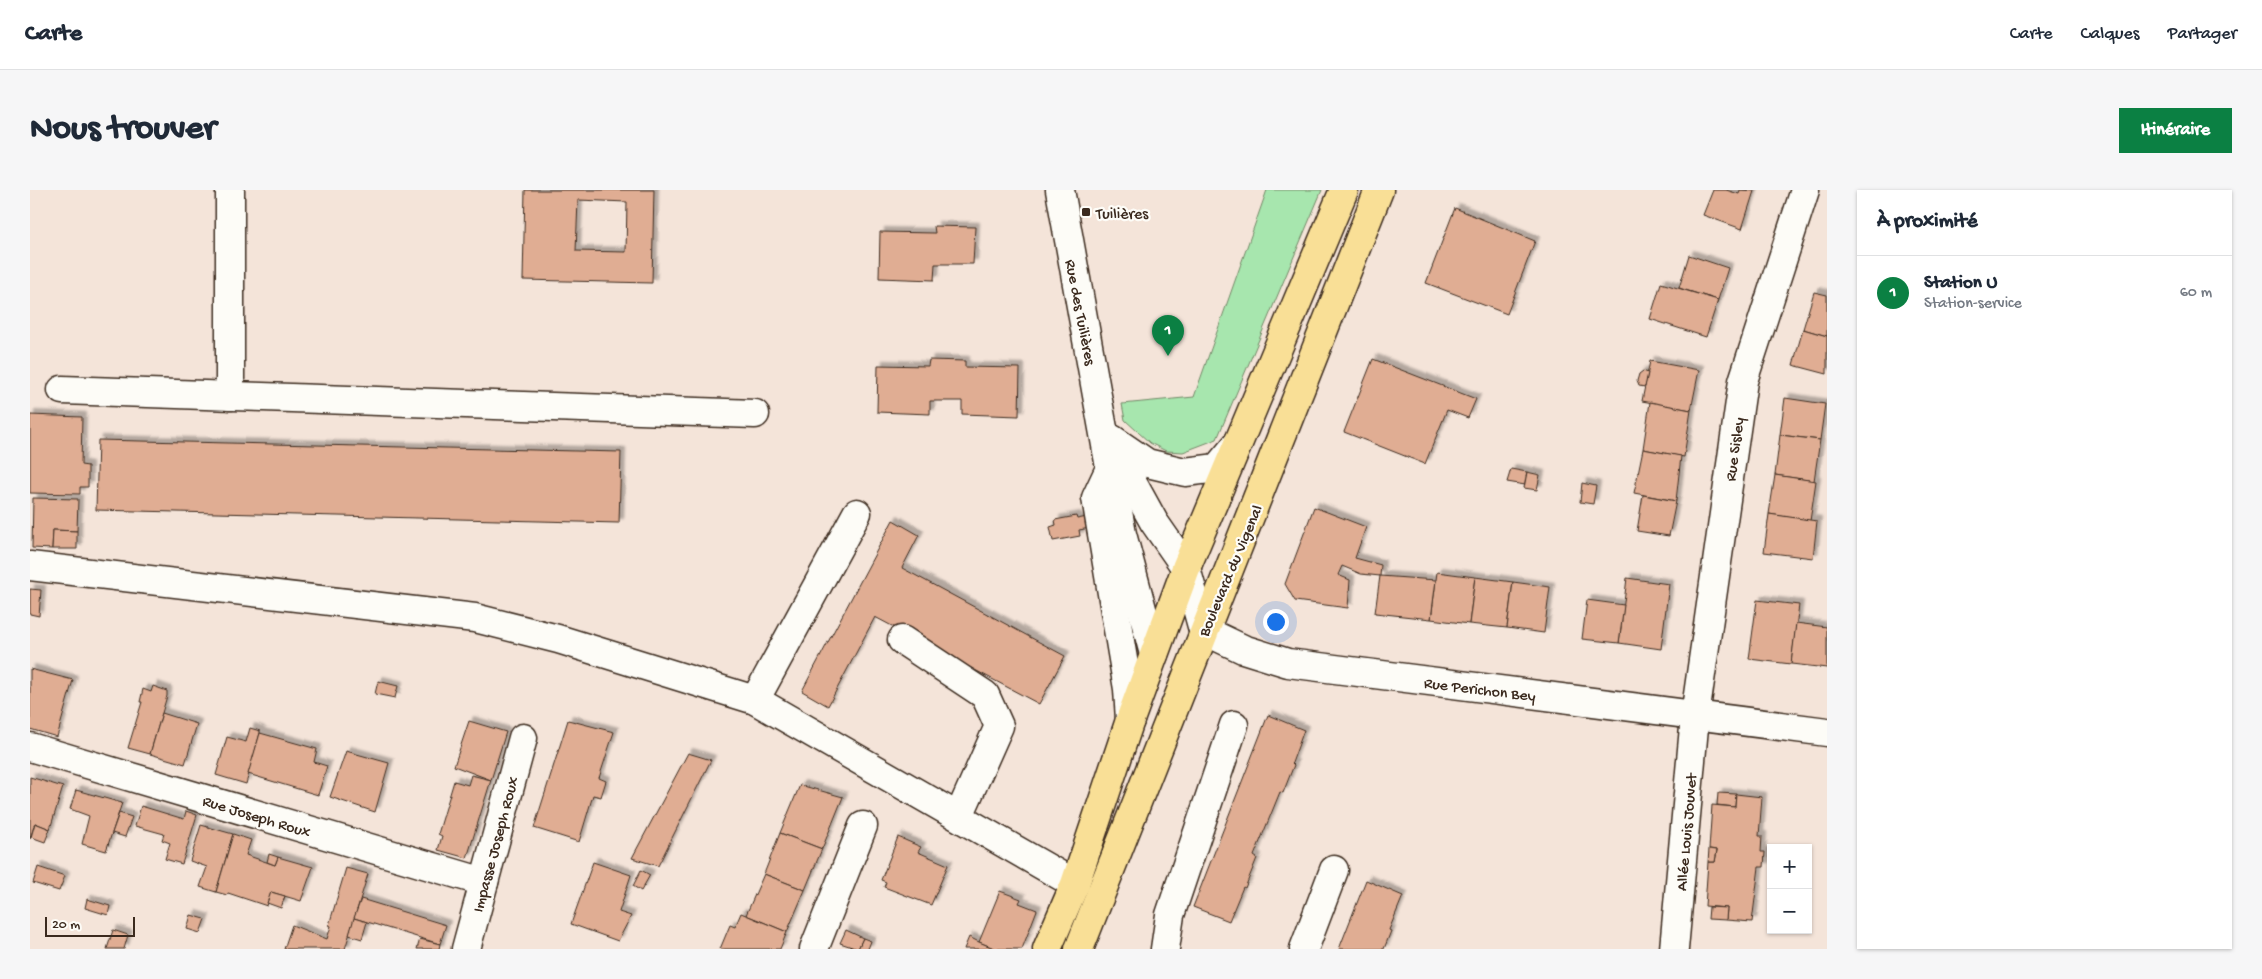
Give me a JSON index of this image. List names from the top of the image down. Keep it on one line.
{"streets":{"main road":["Boulevard du Vigenal"],"street":["Rue des Tuilières","Rue Sisley","Rue Perichon Bey","Rue Joseph Roux","Allée Louis Jouvet","Impasse Joseph Roux"]},"crossings":[["Rue Sisley","Rue Perichon Bey"],["Rue Sisley","Allée Louis Jouvet"],["Boulevard du Vigenal","Rue Perichon Bey"],["Rue Perichon Bey","Allée Louis Jouvet"],["Rue Joseph Roux","Impasse Joseph Roux"]],"places":{"transit":["Tuilières"]},"scale_bar":"20 m","page":{"header":"Carte","nav":["Carte","Calques","Partager"],"buttons":"Itinéraire","title":"Nous trouver","heading":"À proximité","list":[{"mark":"1","name":"Station U","note":"Station-service","value":"60 m"}],"pins":"1","map_buttons":["+","−"],"scale":"20 m"}}
